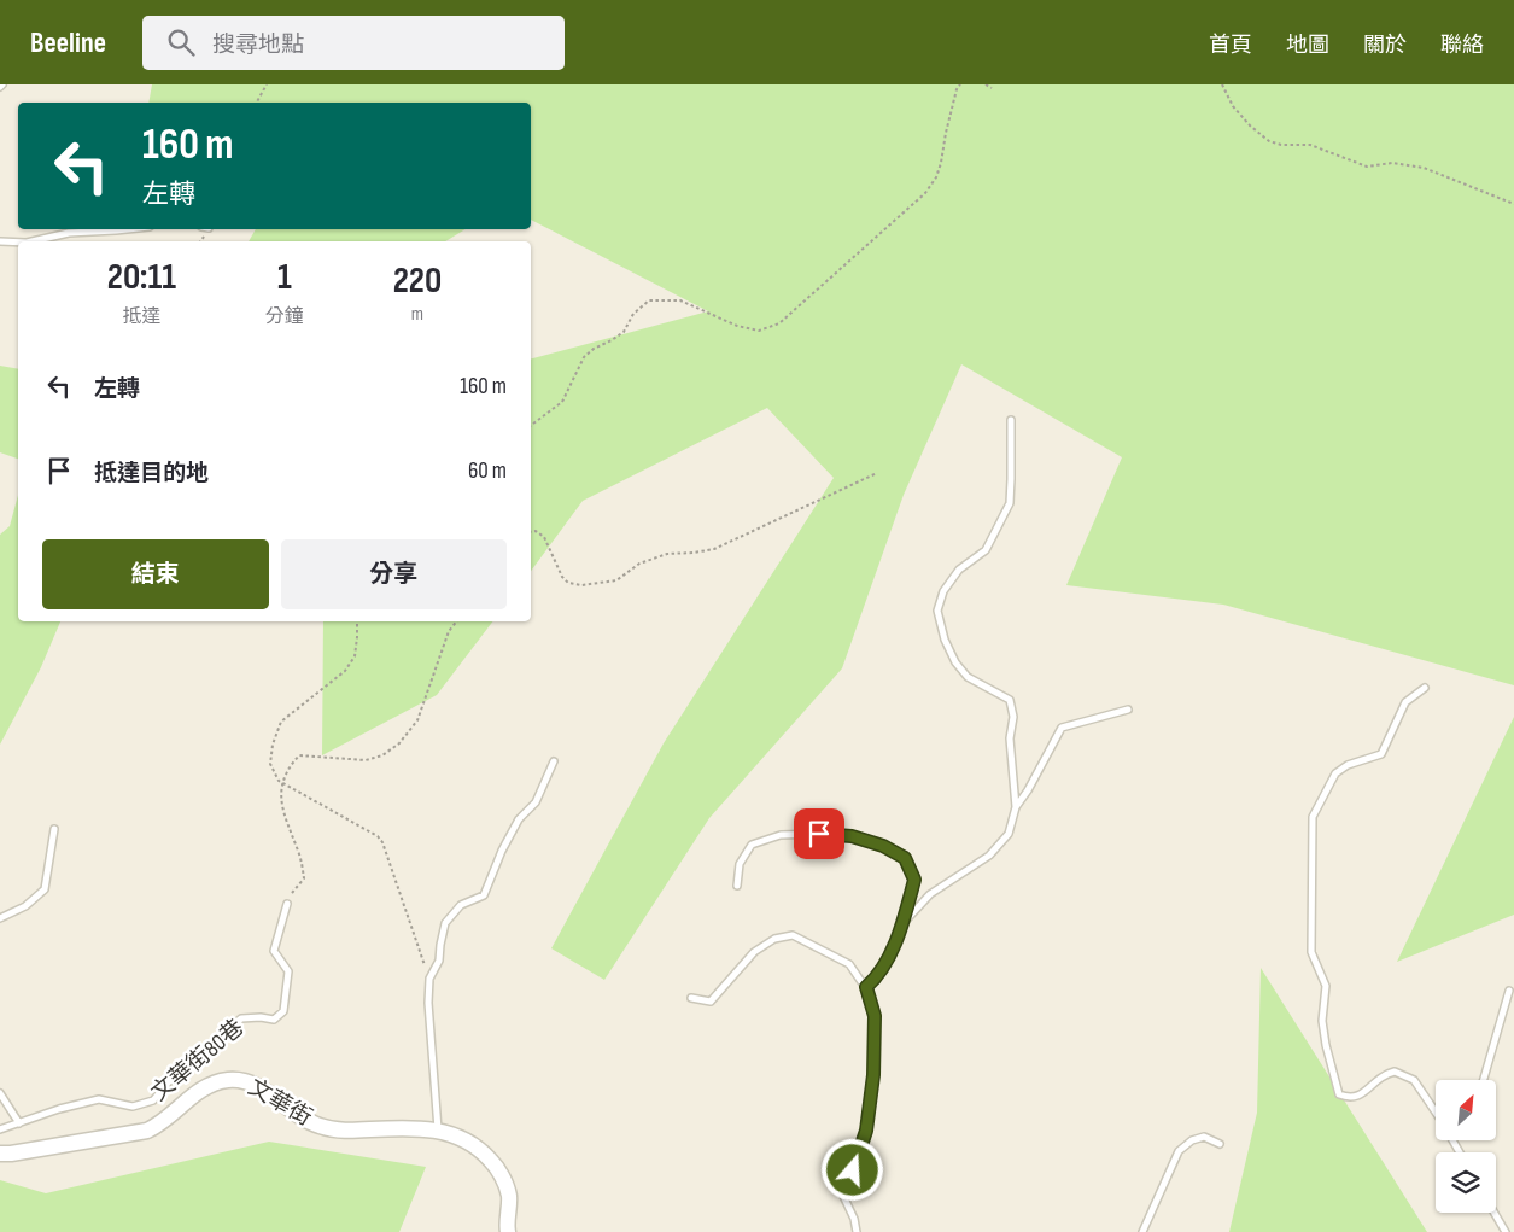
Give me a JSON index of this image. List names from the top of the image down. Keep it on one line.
{"streets":{"street":["文華街"],"lane":["文華街80巷"]},"north":"top right","page":{"header":"Beeline","search":"搜尋地點","nav":["首頁","地圖","關於","聯絡"],"turn":["160 m","左轉"],"eta":["20:11","抵達","1","分鐘","220","m"],"list":[{"name":"左轉","value":"160 m"},{"name":"抵達目的地","value":"60 m"}],"buttons":["結束","分享"]}}
